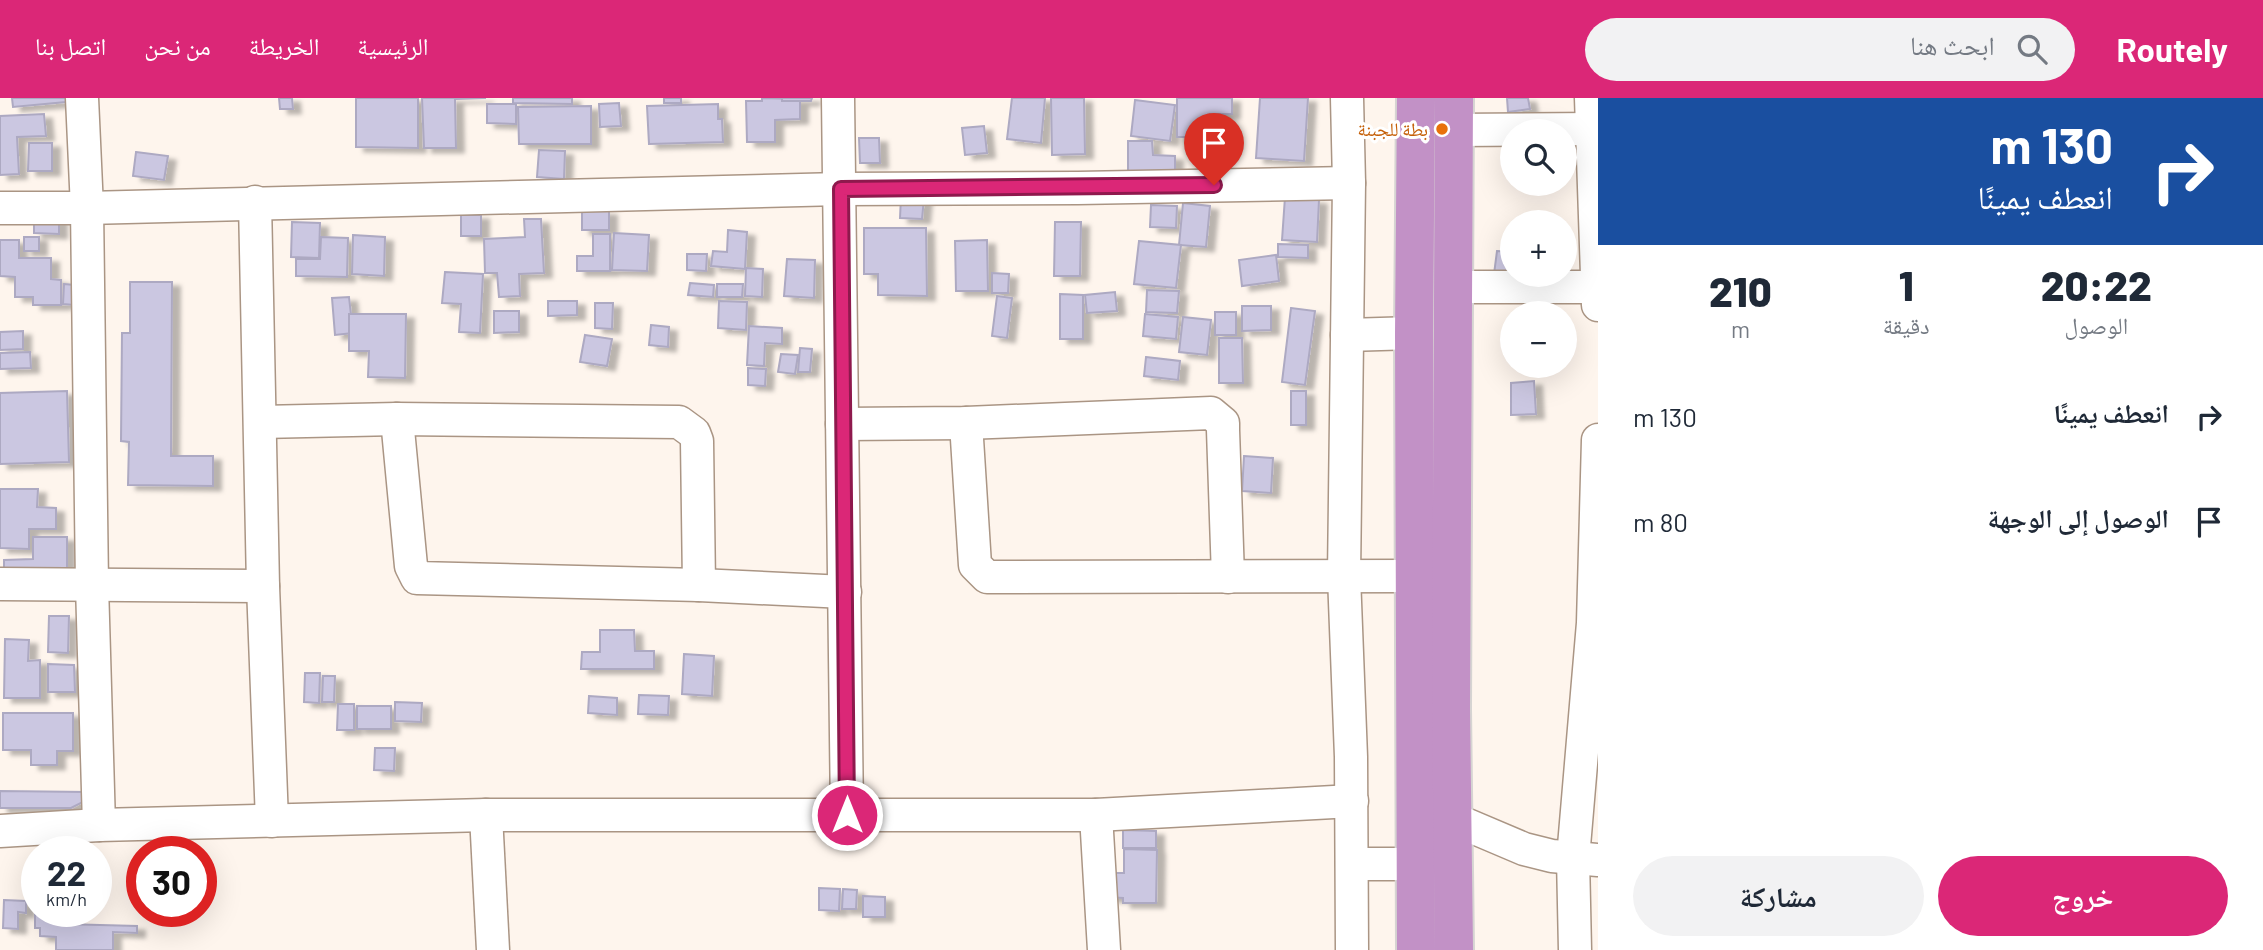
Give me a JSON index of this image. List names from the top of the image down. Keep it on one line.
{"places":["بطة للجبنة"],"page":{"header":"Routely","search":"ابحث هنا","nav":["الرئيسية","الخريطة","من نحن","اتصل بنا"],"turn":["130 m","انعطف يمينًا"],"map_buttons":["+","−"],"eta":["20:22","الوصول","1","دقيقة","210","m"],"list":[{"name":"انعطف يمينًا","value":"130 m"},{"name":"الوصول إلى الوجهة","value":"80 m"}],"speed":"22 km/h","limit":"30","buttons":["خروج","مشاركة"]}}
